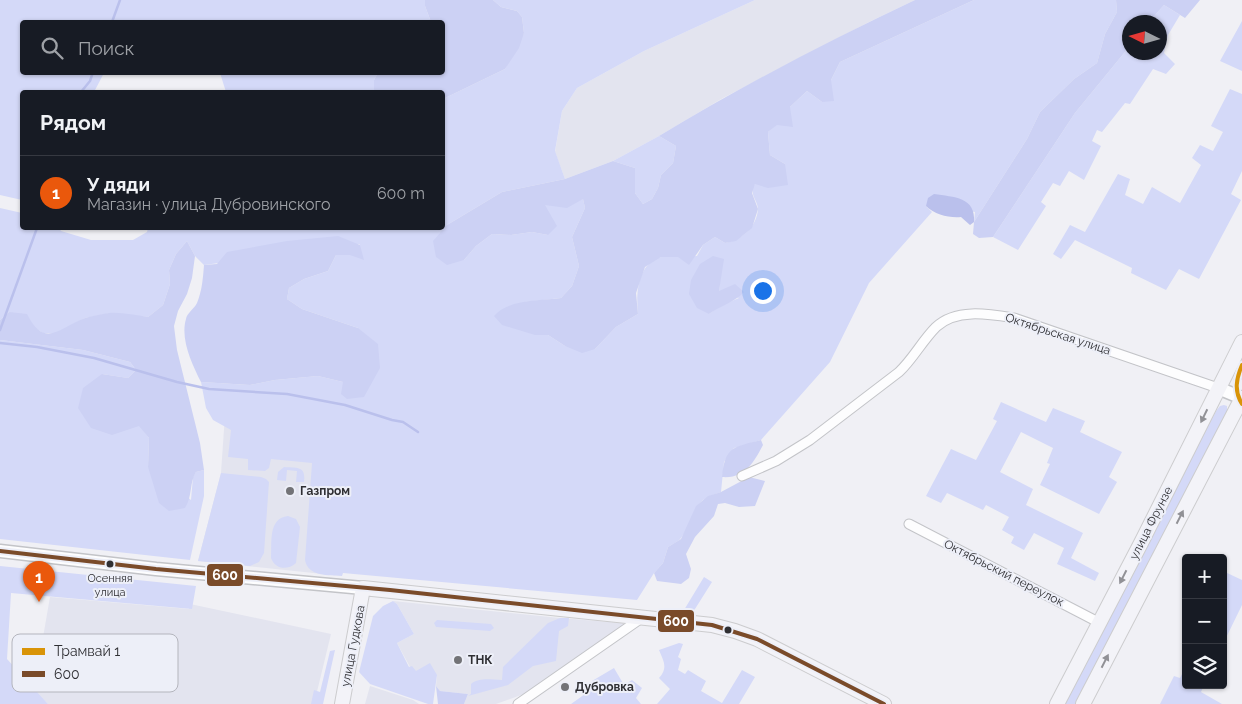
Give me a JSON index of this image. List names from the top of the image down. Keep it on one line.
{"streets":{"main road":["Октябрьская улица","улица Фрунзе","улица Гудкова"],"street":["Октябрьский переулок"]},"crossings":[["Октябрьская улица","улица Фрунзе"],["улица Фрунзе","Октябрьский переулок"]],"places":["Газпром","Осенняя улица","ТНК","Дубровка"],"lines":["tram line 1","transit line 600"],"legend":["Трамвай 1","600"],"north":"left","page":{"search":"Поиск","heading":"Рядом","list":[{"mark":"1","name":"У дяди","note":"Магазин · улица Дубровинского","value":"600 m"}],"map_buttons":["+","−"],"pins":"1"}}
